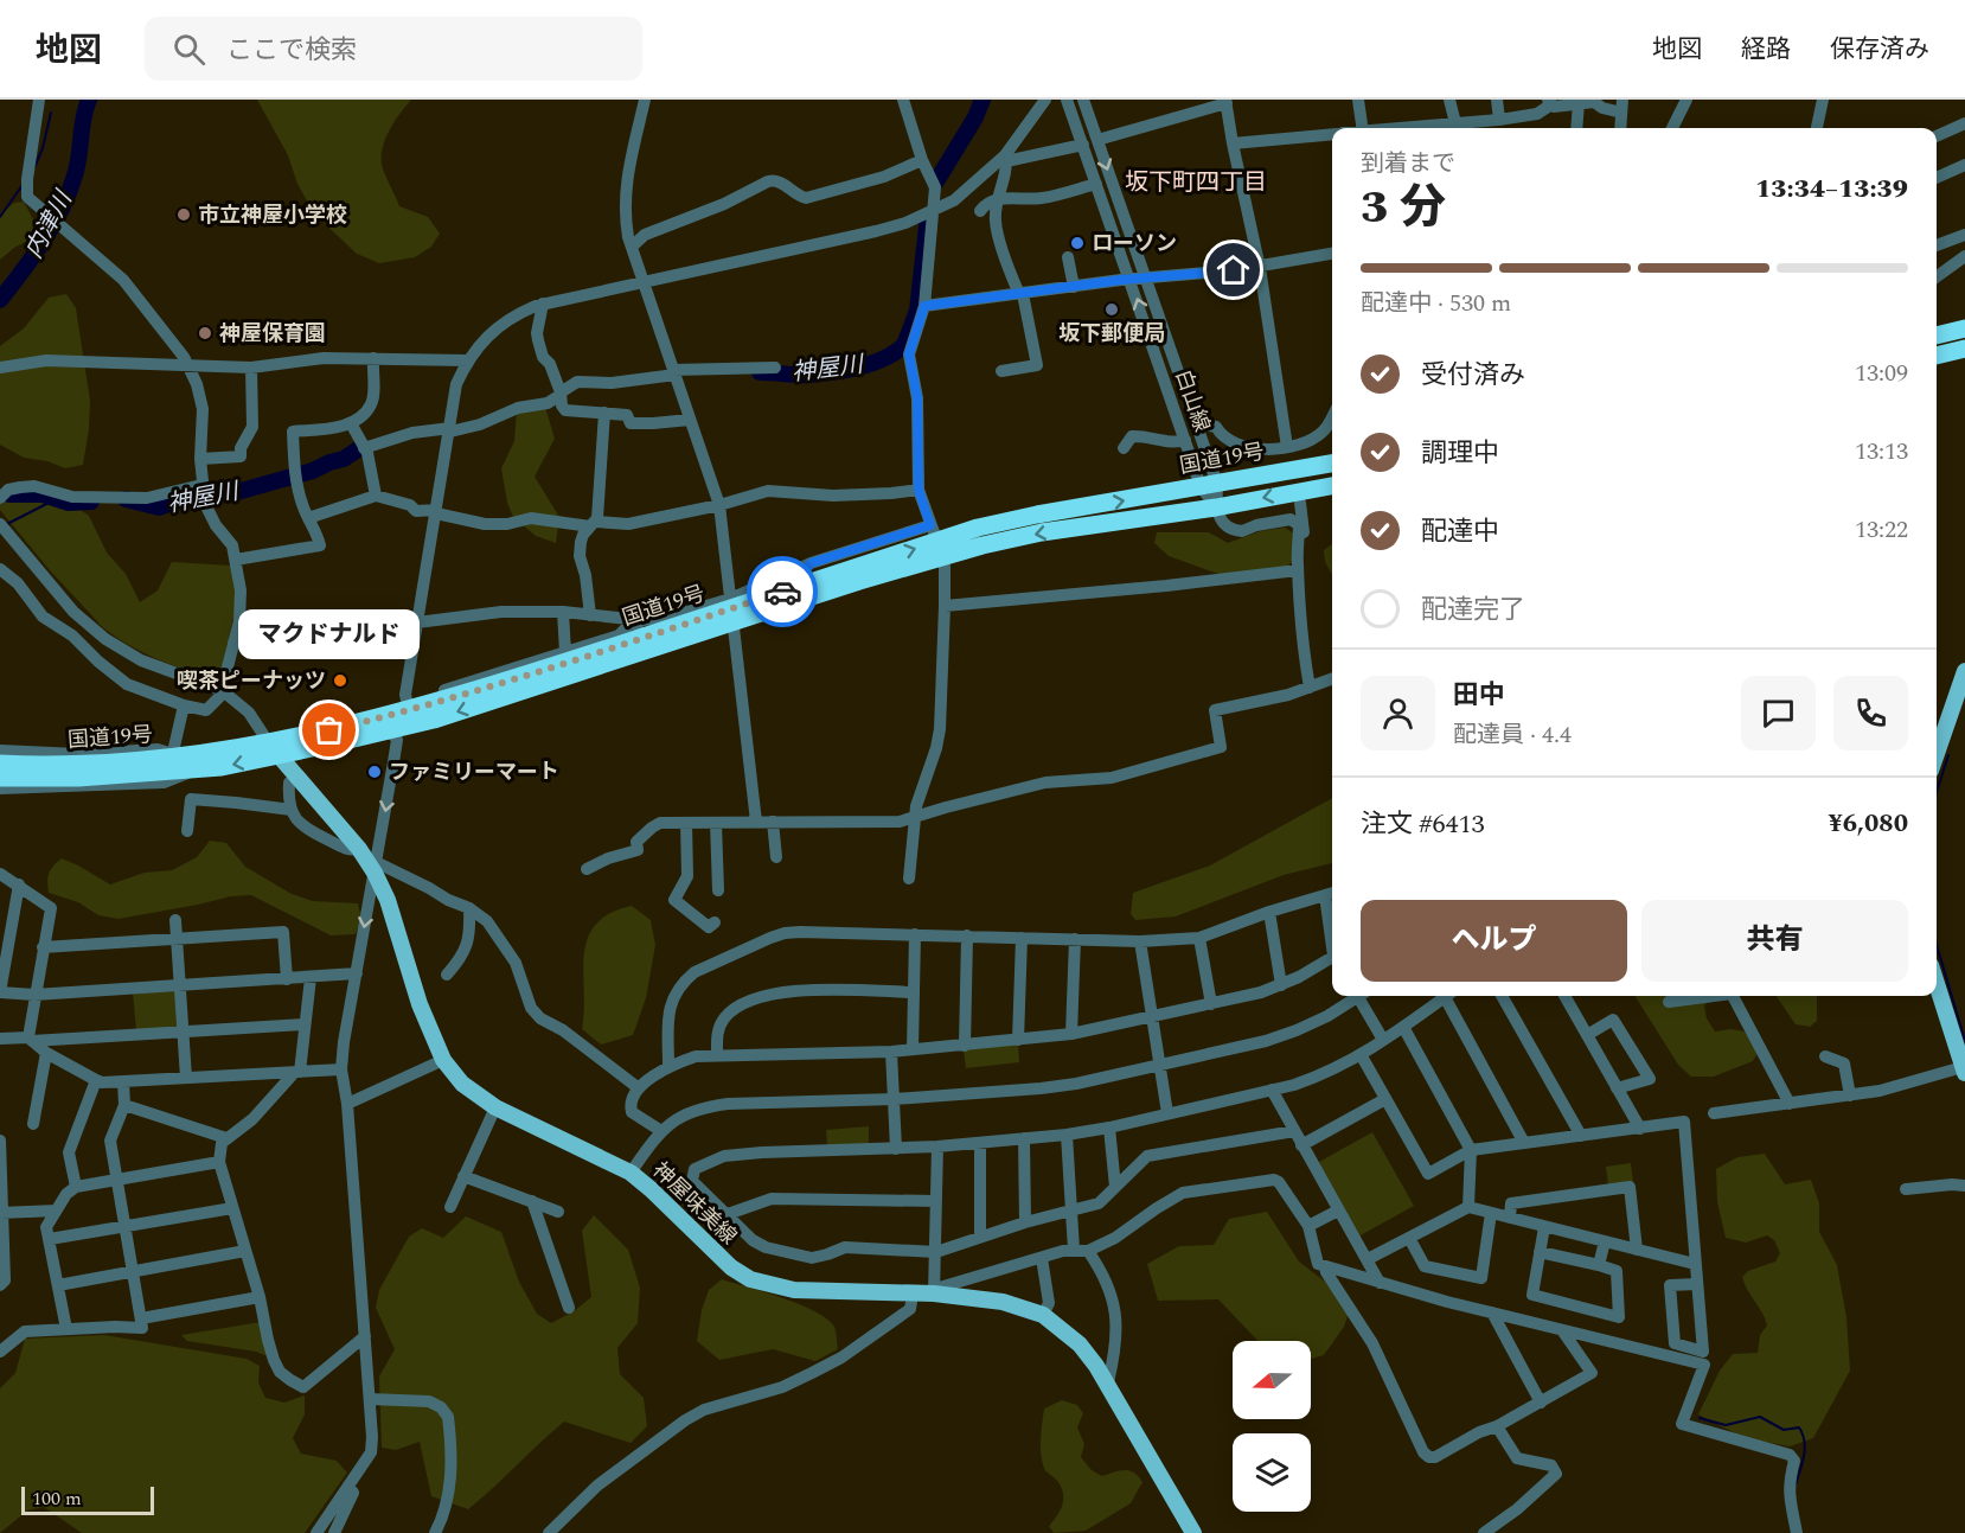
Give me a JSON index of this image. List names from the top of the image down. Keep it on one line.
{"streets":{"highway":["国道19号"],"main road":["神屋味美線"],"street":["白山線"]},"crossings":[["白山線","国道19号"],["国道19号","神屋味美線"]],"districts":["坂下町四丁目"],"water":["内津川","神屋川"],"places":["市立神屋小学校","ローソン","坂下郵便局","神屋保育園","喫茶ピーナッツ","マクドナルド","ファミリーマート"],"scale_bar":"100 m","north":"left","page":{"header":"地図","search":"ここで検索","nav":["地図","経路","保存済み"],"heading":["3 分","到着まで","13:34–13:39"],"panel":["田中","配達員 · 4.4","注文 #6413","¥6,080"],"bar":"配達中 · 530 m","list":[["受付済み","13:09"],["調理中","13:13"],["配達中","13:22"],"配達完了"],"bubble":"マクドナルド","buttons":["ヘルプ","共有"],"scale":"100 m"}}
